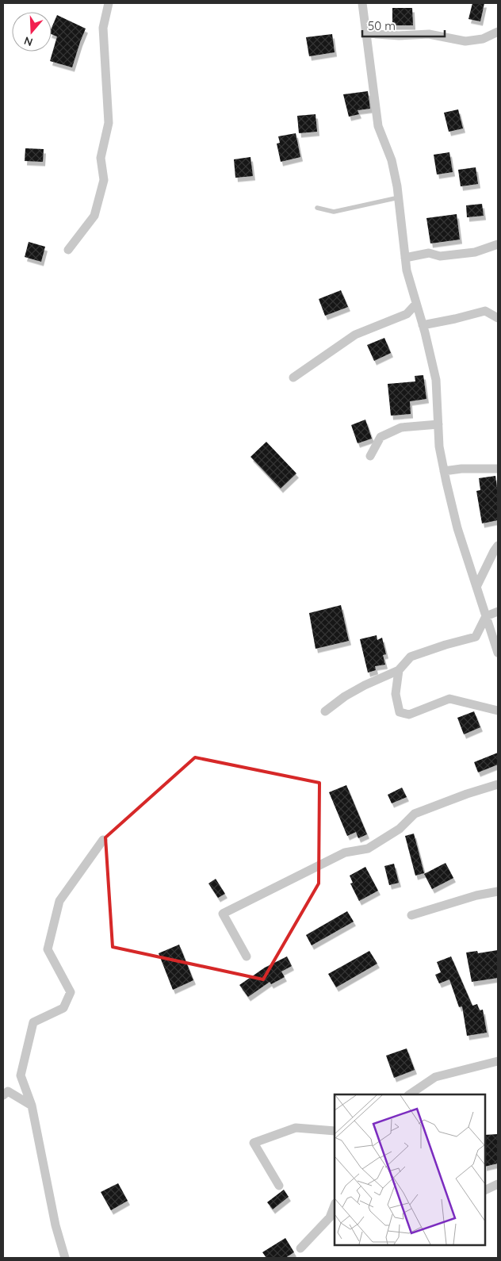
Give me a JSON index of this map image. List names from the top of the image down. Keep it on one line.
{"scale_bar":"50 m","north":"bottom"}
